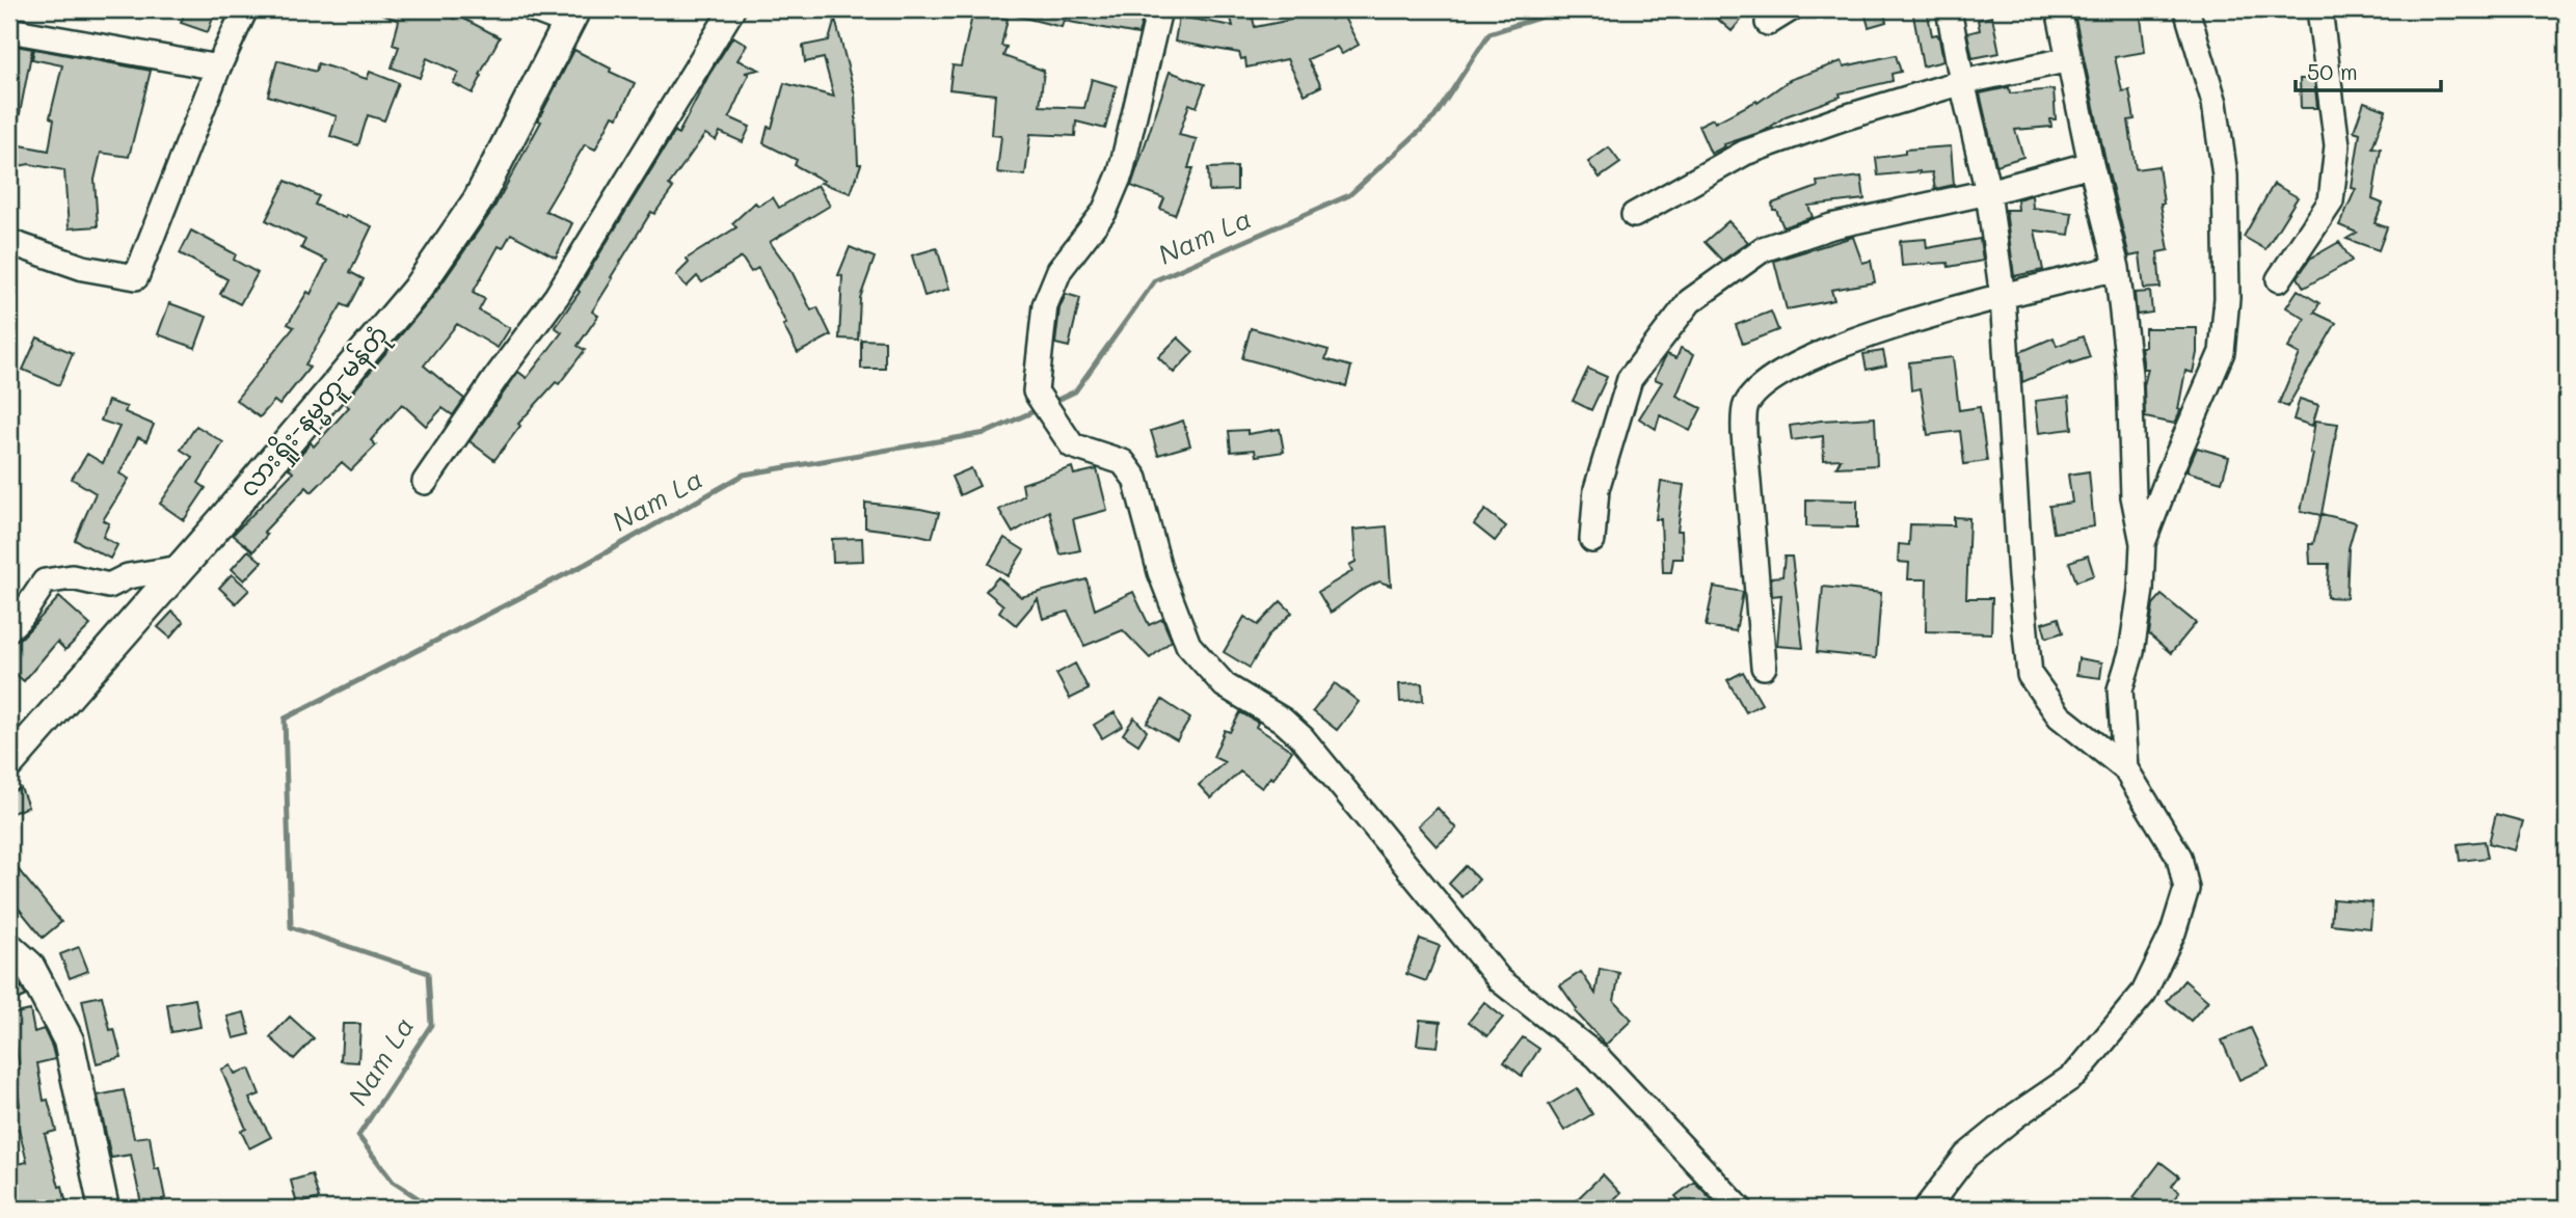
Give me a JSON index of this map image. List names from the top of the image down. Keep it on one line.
{"streets":{"main road":["လားရှိုး-နမ္မတူ-မန်တုံ"]},"water":["Nam La"],"scale_bar":"50 m"}
